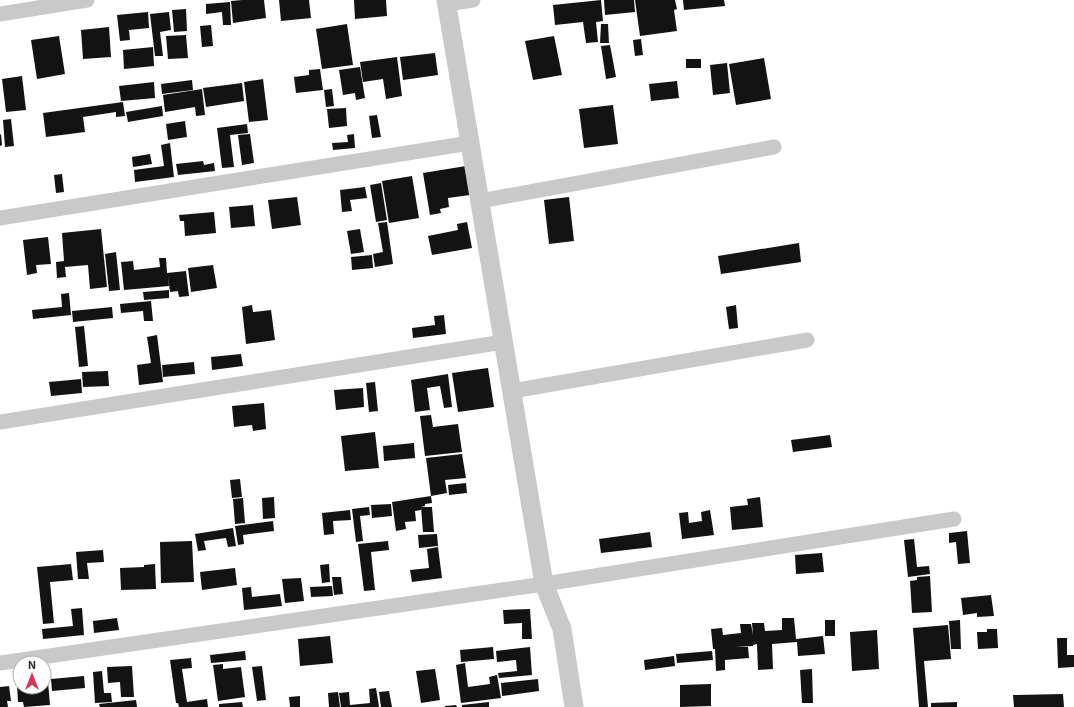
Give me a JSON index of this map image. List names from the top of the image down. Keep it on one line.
{"north":"top"}
